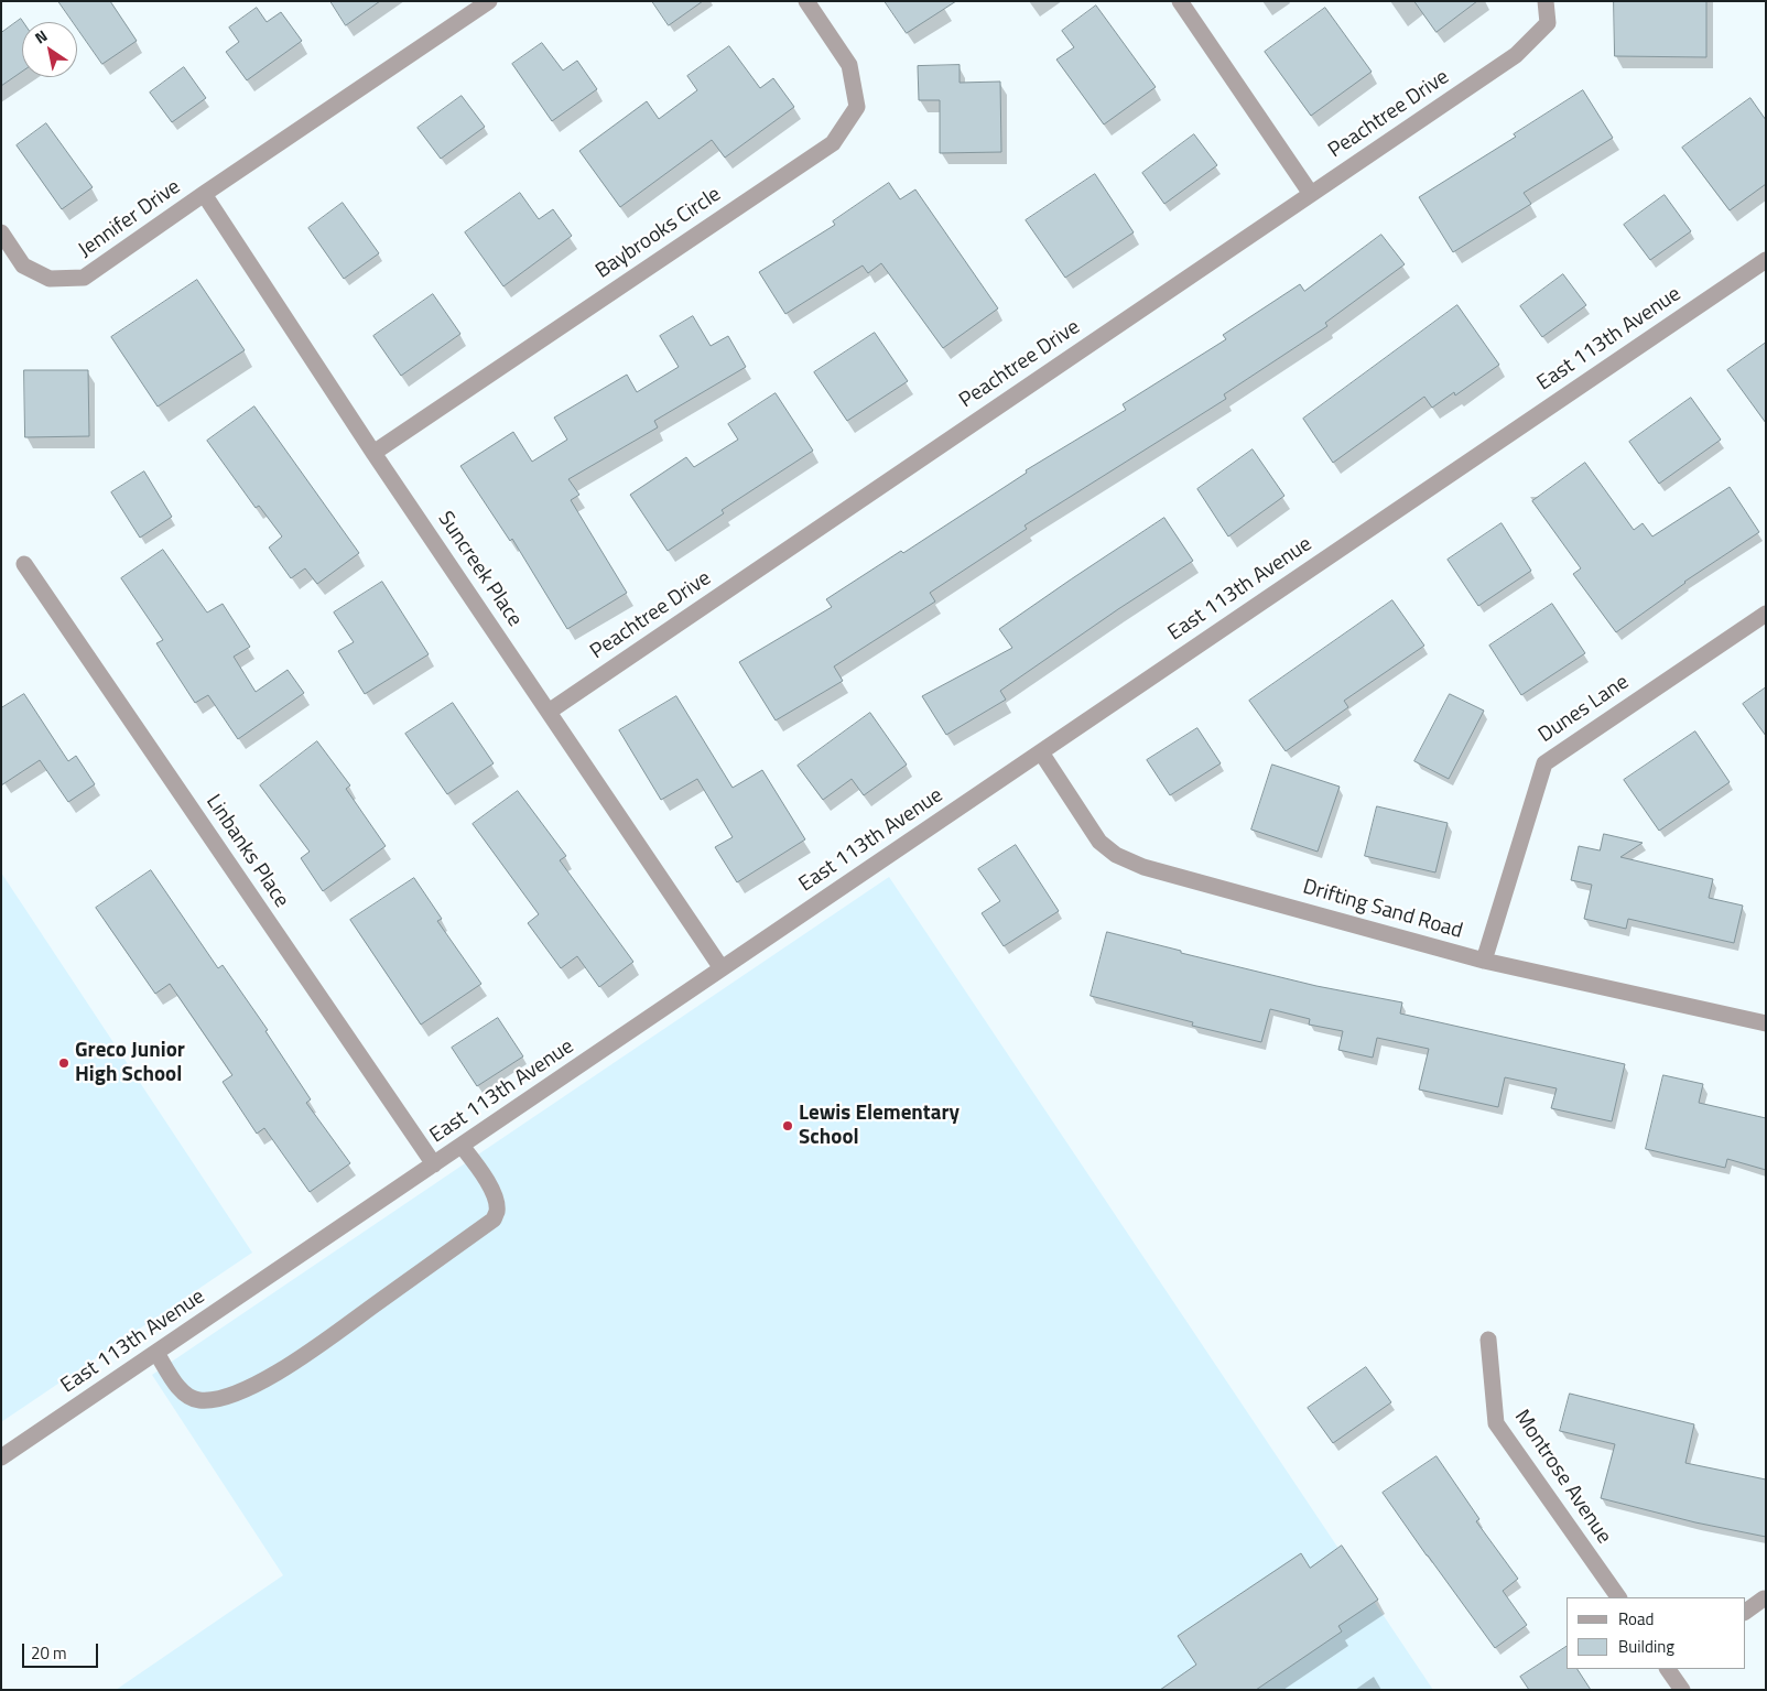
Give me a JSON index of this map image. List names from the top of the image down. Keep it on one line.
{"streets":{"street":["Peachtree Drive","Jennifer Drive","Baybrooks Circle","East 113th Avenue","Suncreek Place","Dunes Lane","Linbanks Place","Drifting Sand Road","Montrose Avenue"]},"crossings":[["Peachtree Drive","Suncreek Place"],["Jennifer Drive","Suncreek Place"],["Baybrooks Circle","Suncreek Place"],["East 113th Avenue","Suncreek Place"],["East 113th Avenue","Linbanks Place"],["East 113th Avenue","Drifting Sand Road"],["Dunes Lane","Drifting Sand Road"]],"places":["Greco Junior High School","Lewis Elementary School"],"legend":["Road","Building"],"scale_bar":"20 m","north":"top left"}
